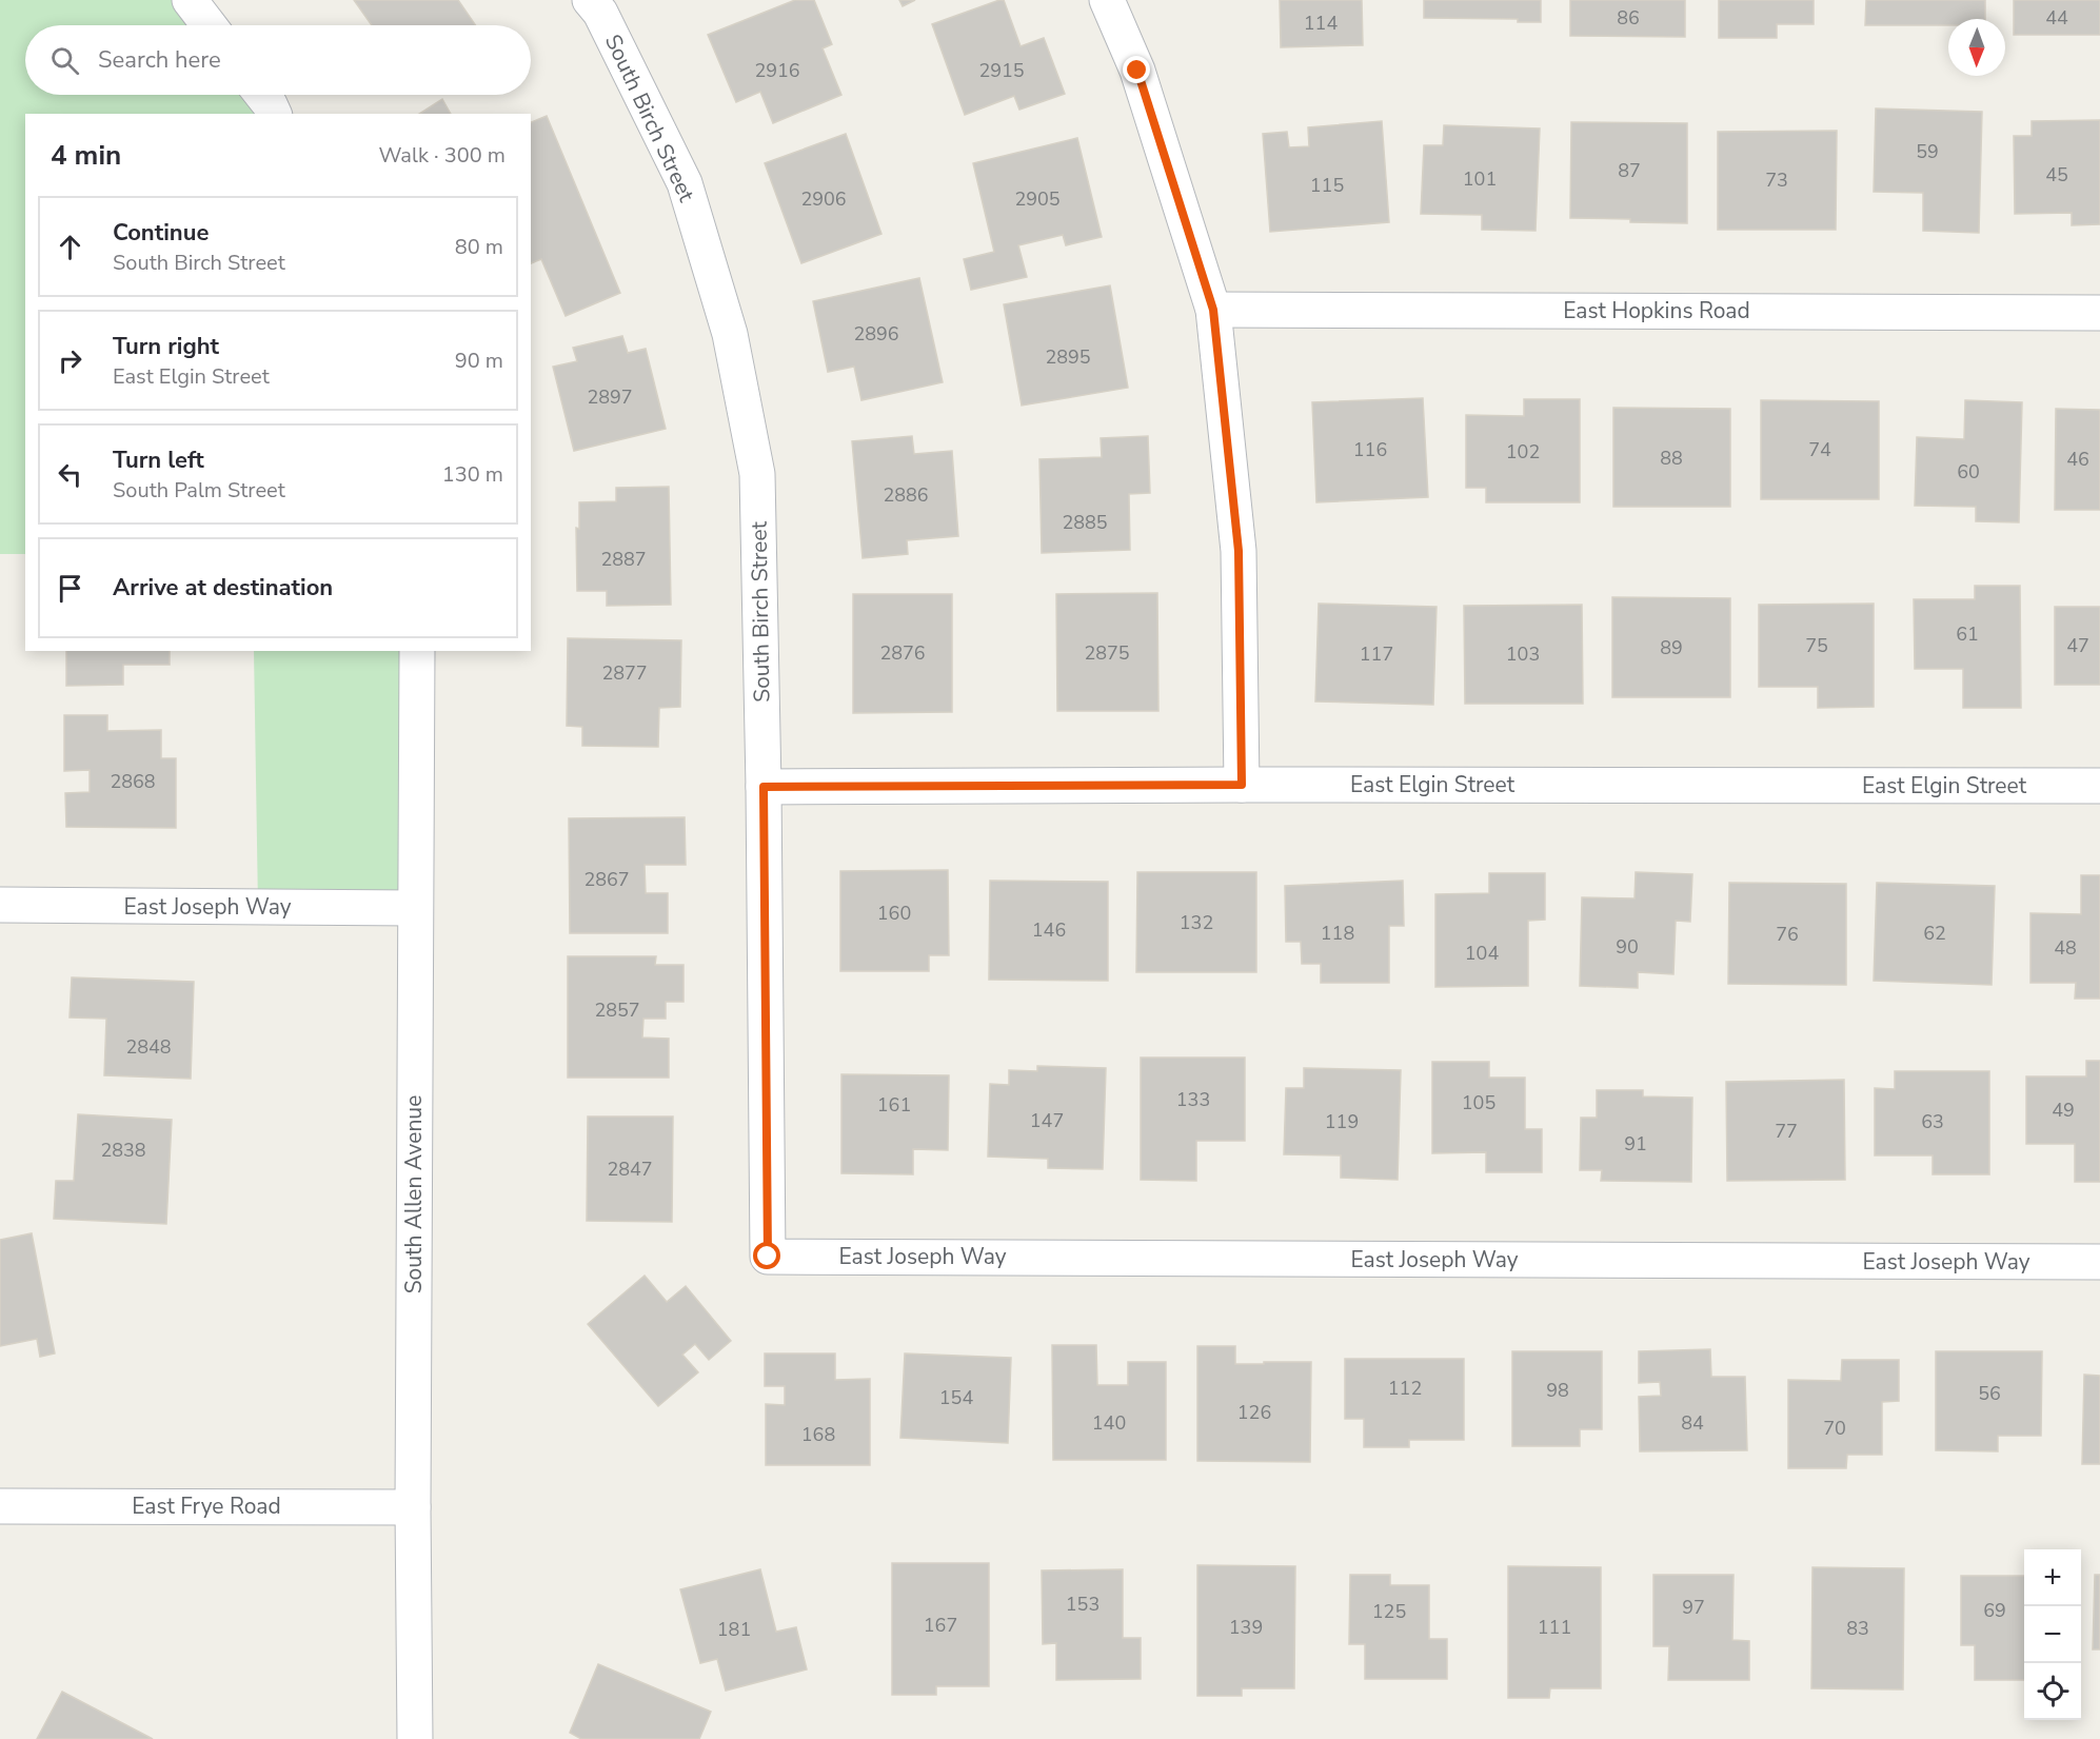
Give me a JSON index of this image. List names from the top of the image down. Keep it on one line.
{"streets":{"street":["South Birch Street","East Hopkins Road","East Elgin Street","East Joseph Way","South Allen Avenue","East Frye Road"]},"crossings":[["South Birch Street","East Elgin Street"],["South Birch Street","East Joseph Way"],["East Joseph Way","South Allen Avenue"],["South Allen Avenue","East Frye Road"]],"house_numbers":["86","44","114","2916","2915","59","87","45","101","73","115","2906","2905","2896","2895","2897","116","74","102","88","46","60","2886","2885","2887","61","75","47","89","2876","2875","117","103","2877","2868","2867","160","132","146","118","62","76","90","48","104","2857","2848","133","105","161","49","147","119","63","77","91","2838","2847","112","98","56","154","126","140","84","70","168","153","97","69","125","167","139","111","83","181"],"north":"bottom","page":{"search":"Search here","heading":["4 min","Walk · 300 m"],"list":[["Continue","South Birch Street","80 m"],["Turn right","East Elgin Street","90 m"],["Turn left","South Palm Street","130 m"],"Arrive at destination"],"map_buttons":["+","−"]}}
